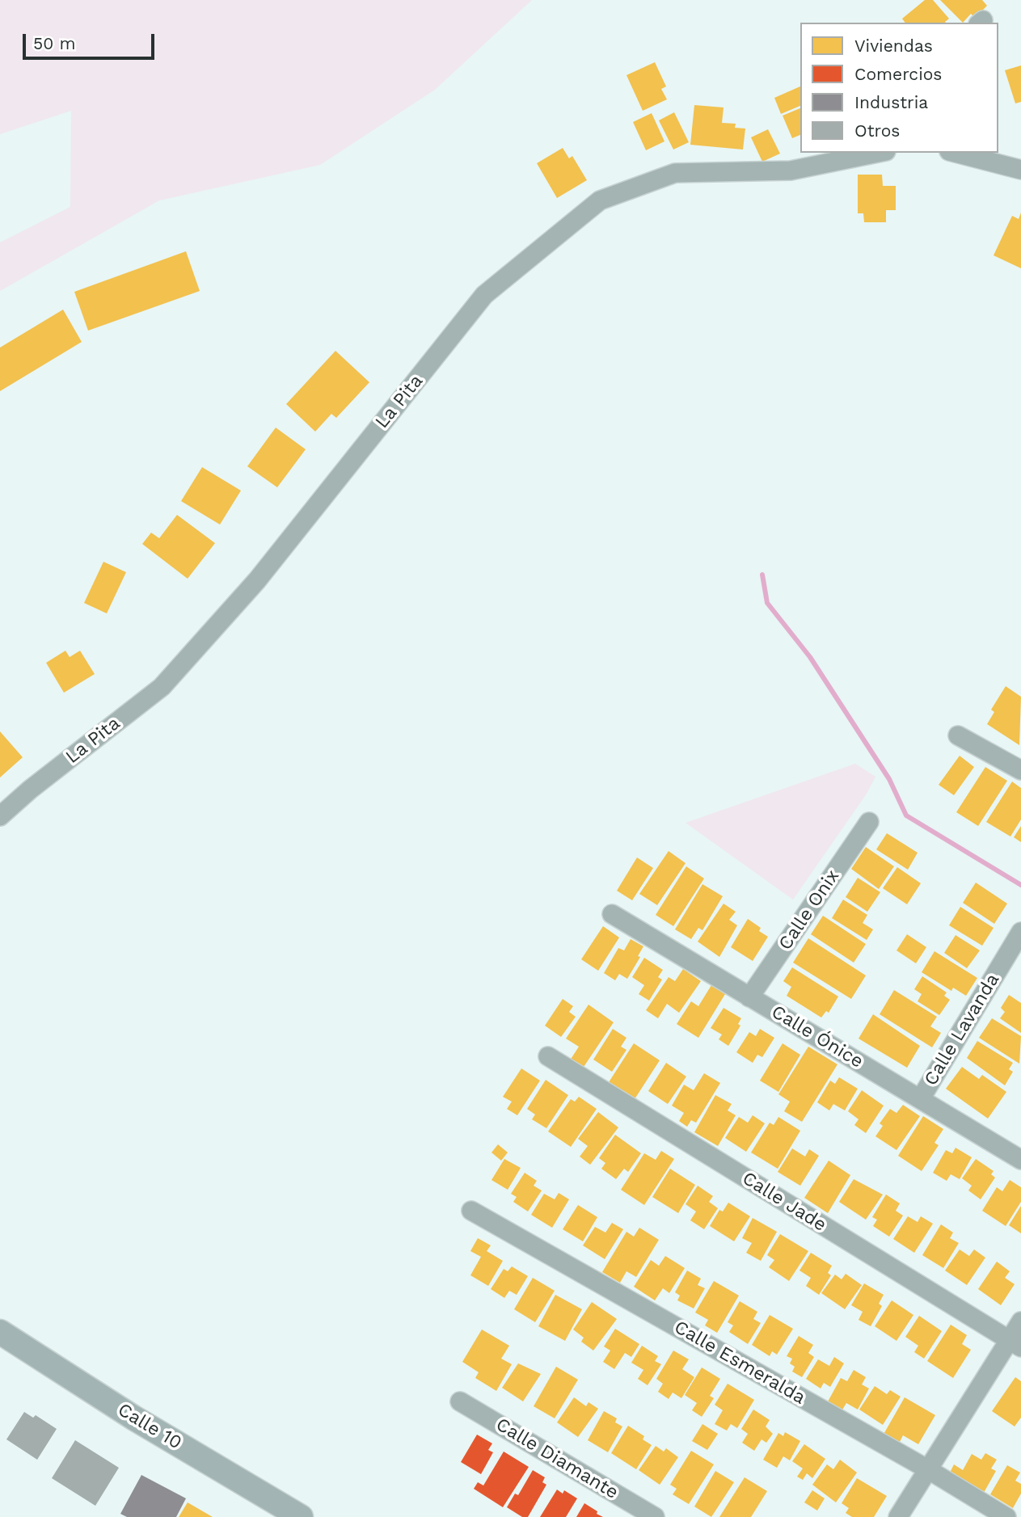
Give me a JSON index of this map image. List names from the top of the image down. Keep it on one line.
{"streets":{"main road":["Calle 10"],"street":["La Pita","Calle Onix","Calle Lavanda","Calle Ónice","Calle Jade","Calle Esmeralda","Calle Diamante"]},"crossings":[["Calle Onix","Calle Ónice"],["Calle Lavanda","Calle Ónice"]],"legend":["Viviendas","Comercios","Industria","Otros"],"scale_bar":"50 m"}
